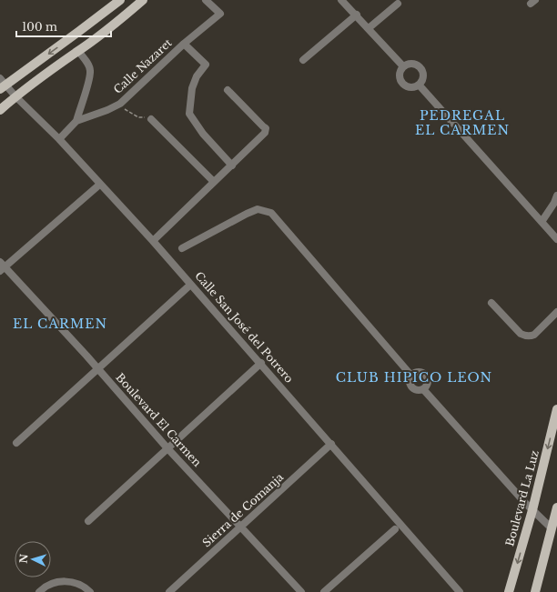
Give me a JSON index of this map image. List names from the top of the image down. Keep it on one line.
{"streets":{"main road":["Boulevard La Luz"],"street":["Calle Nazaret","Calle San José del Potrero","Boulevard El Carmen","Sierra de Comanja"]},"crossings":[["Calle Nazaret","Calle San José del Potrero"],["Calle San José del Potrero","Sierra de Comanja"],["Boulevard El Carmen","Sierra de Comanja"]],"districts":["PEDREGAL EL CARMEN","EL CARMEN","CLUB HIPICO LEON"],"scale_bar":"100 m","north":"left"}
